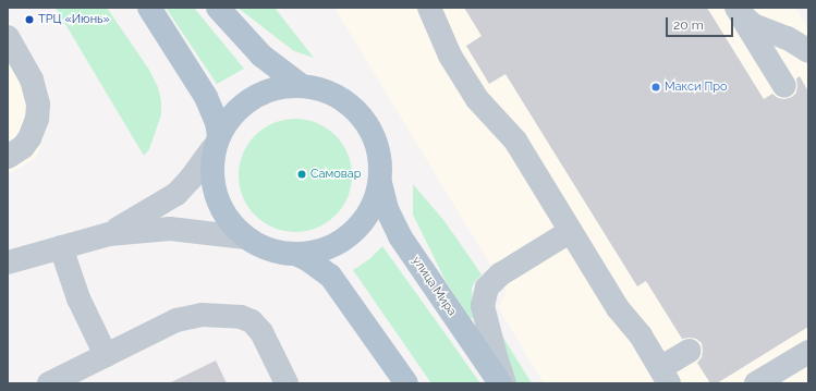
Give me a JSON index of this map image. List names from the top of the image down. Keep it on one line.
{"streets":{"main road":["улица Мира"]},"places":["ТРЦ «Июнь»","Макси Про","Самовар"],"scale_bar":"20 m"}
